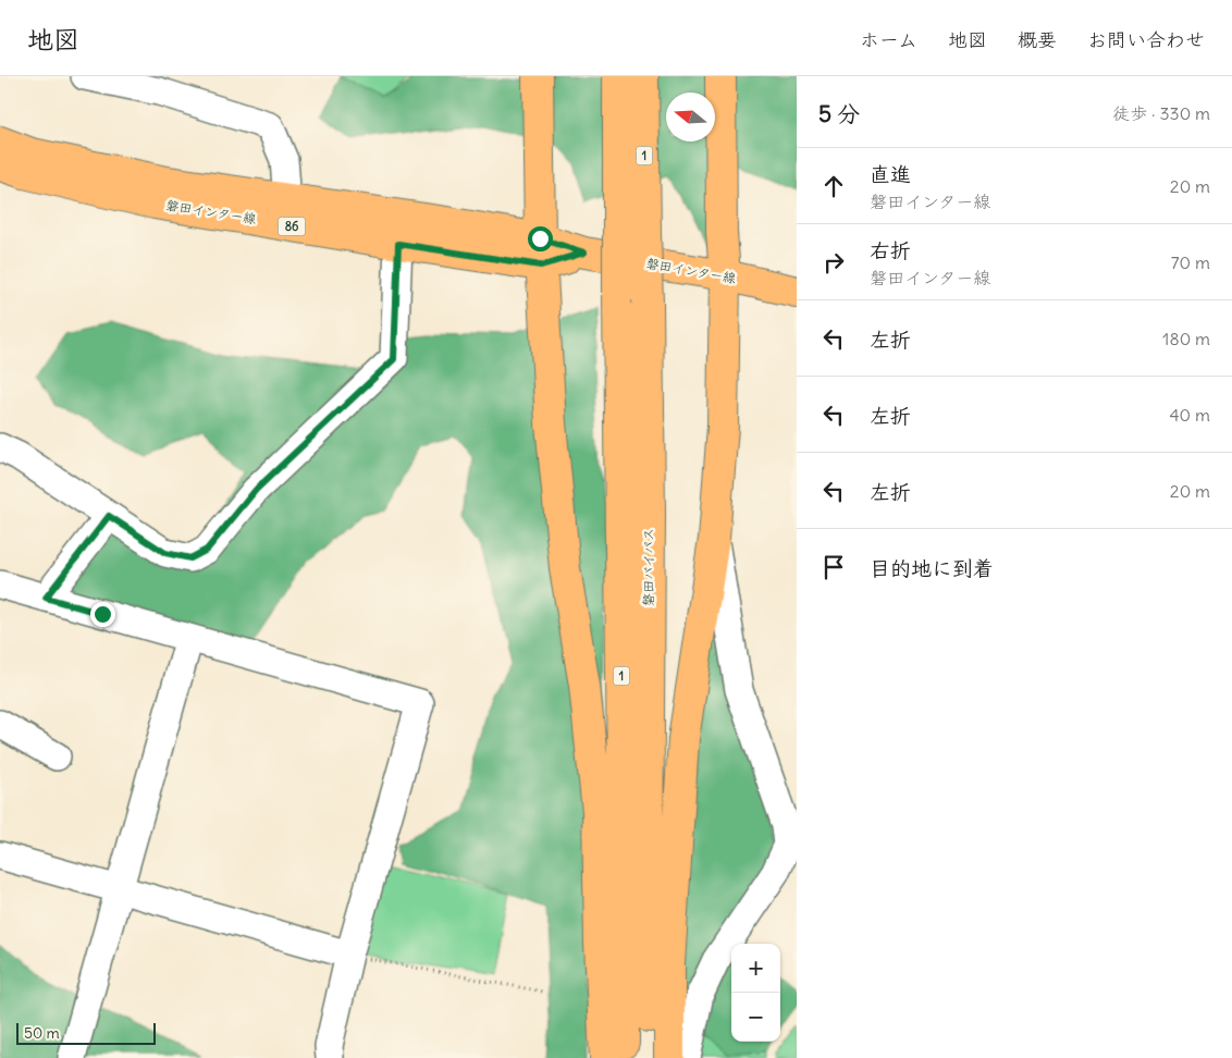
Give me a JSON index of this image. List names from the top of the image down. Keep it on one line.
{"streets":{"main road":["1","磐田インター線","86","磐田バイパス"]},"scale_bar":"50 m","north":"left","page":{"header":"地図","nav":["ホーム","地図","概要","お問い合わせ"],"heading":["5 分","徒歩 · 330 m"],"list":[["直進","磐田インター線","20 m"],["右折","磐田インター線","70 m"],["左折","180 m"],["左折","40 m"],["左折","20 m"],"目的地に到着"],"map_buttons":["+","−"],"scale":"50 m"}}
